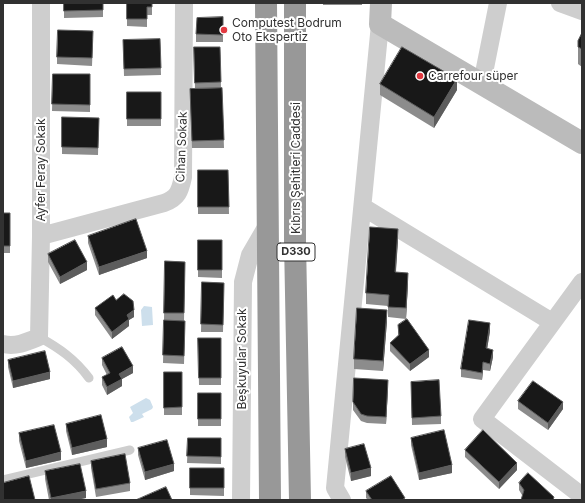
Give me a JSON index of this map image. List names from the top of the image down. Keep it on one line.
{"streets":{"highway":["Kıbrıs Şehitleri Caddesi","D330"],"street":["Cihan Sokak","Ayfer Feray Sokak","Beşkuyular Sokak"]},"crossings":[["Cihan Sokak","Ayfer Feray Sokak"],["D330","Beşkuyular Sokak"]],"places":["Computest Bodrum Oto Ekspertiz","Carrefour süper"]}
